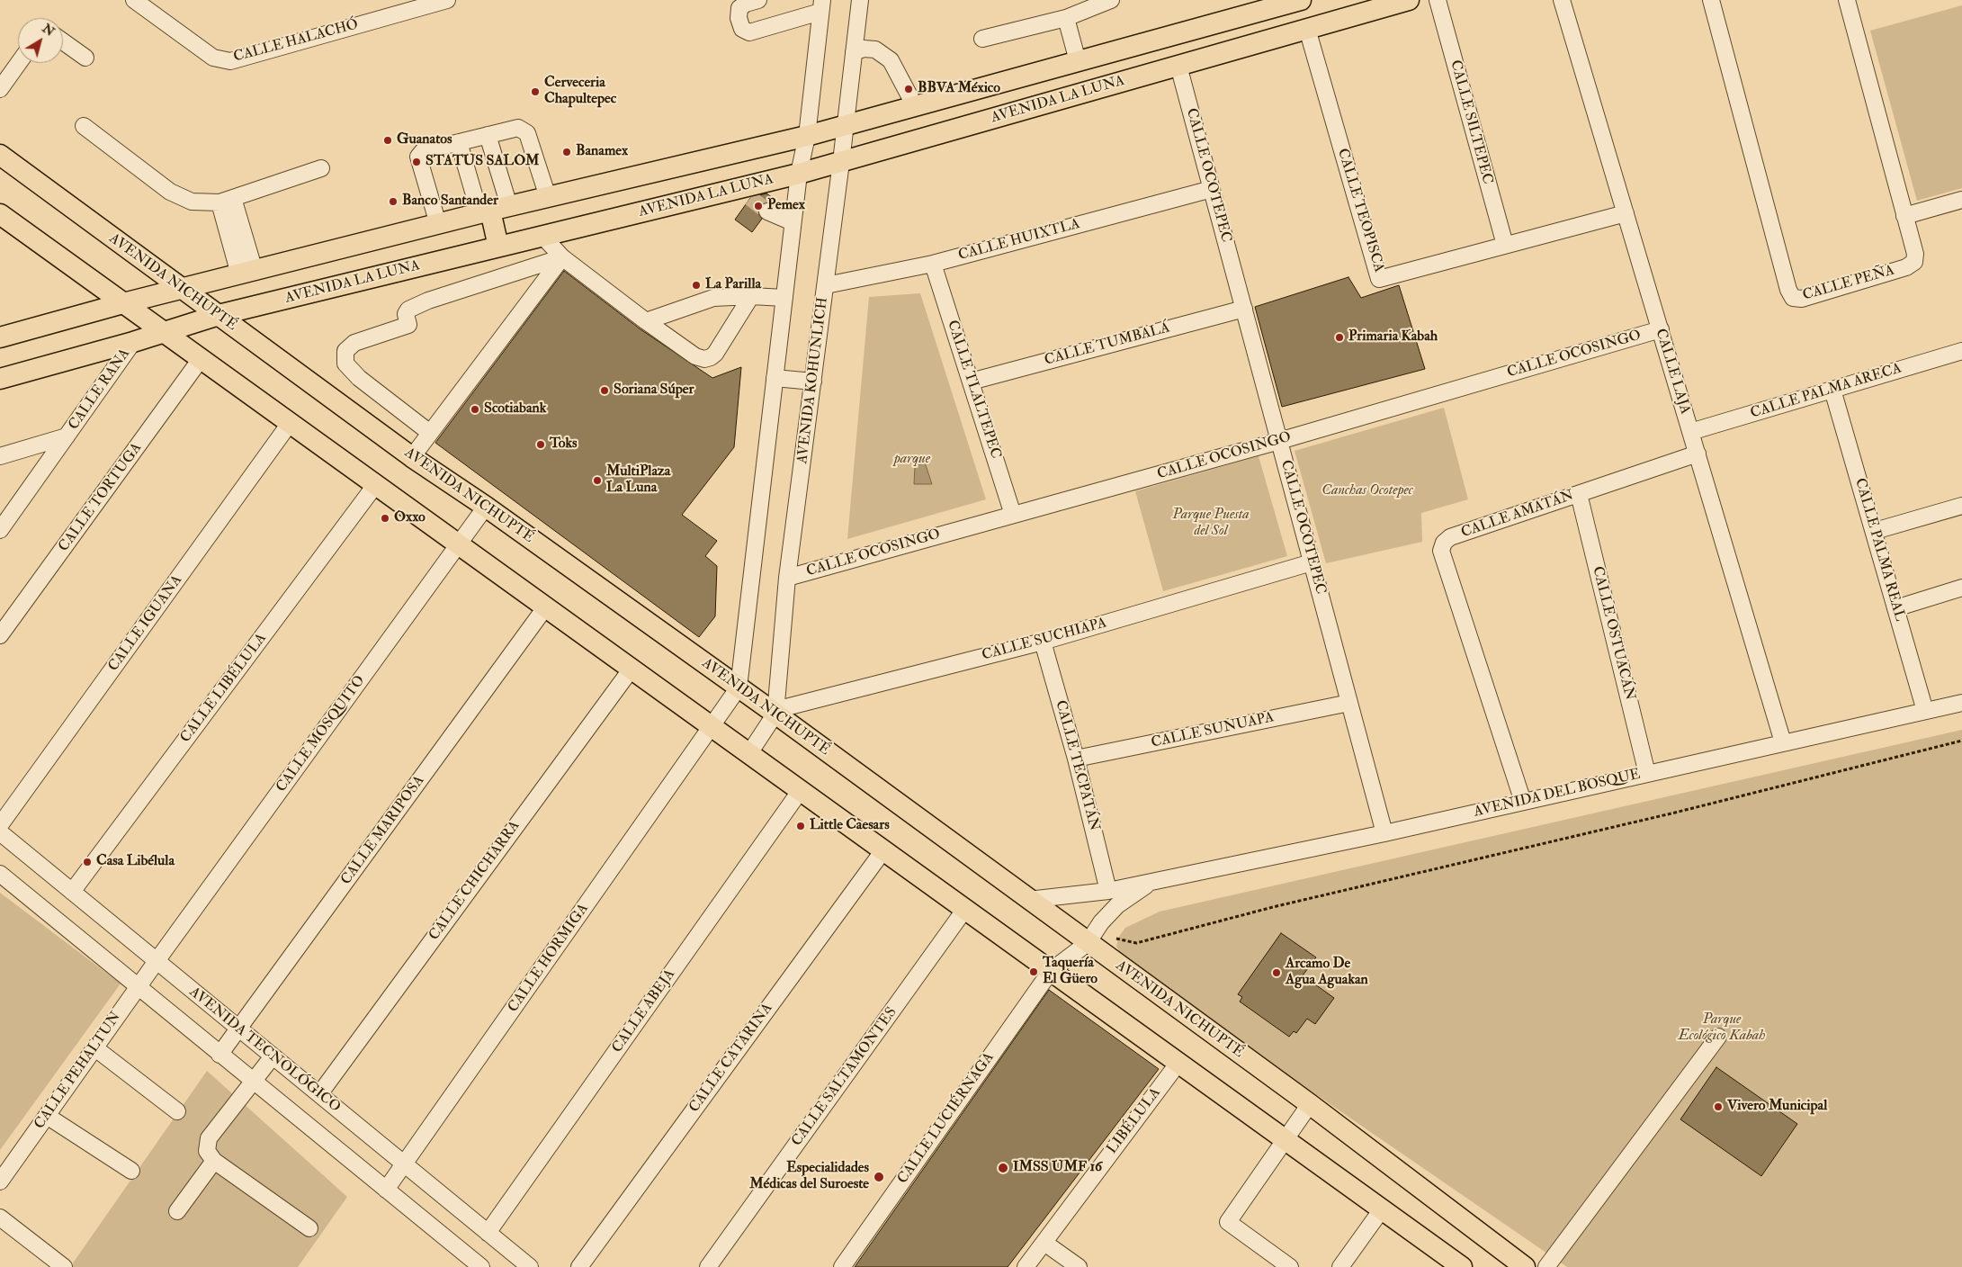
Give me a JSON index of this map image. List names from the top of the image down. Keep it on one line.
{"streets":{"main road":["AVENIDA LA LUNA","AVENIDA NICHUPTÉ"],"street":["CALLE HALACHÓ","CALLE SILTEPEC","CALLE OCOTEPEC","CALLE TEOPISCA","CALLE HUIXTLA","CALLE PEÑA","CALLE TUMBALÁ","CALLE OCOSINGO","CALLE LAJA","AVENIDA KOHUNLICH","CALLE RANA","CALLE TLALTEPEC","CALLE PALMA ARECA","CALLE TORTUGA","CALLE AMATÁN","CALLE PALMA REAL","CALLE IGUANA","CALLE OSTUACÁN","CALLE SUCHIAPA","CALLE LIBÉLULA","CALLE SUNUAPA","CALLE MOSQUITO","CALLE TECPATÁN","AVENIDA DEL BOSQUE","CALLE MARIPOSA","CALLE CHICHARRA","CALLE HORMIGA","CALLE ABEJA","AVENIDA TECNOLÓGICO","CALLE CATARINA","CALLE PEHALTUN","CALLE SALTAMONTES","CALLE LUCIÉRNAGA","LIBÉLULA"]},"crossings":[["AVENIDA LA LUNA","CALLE OCOTEPEC"],["AVENIDA LA LUNA","CALLE TEOPISCA"],["AVENIDA LA LUNA","AVENIDA NICHUPTÉ"],["AVENIDA LA LUNA","AVENIDA KOHUNLICH"],["AVENIDA LA LUNA","CALLE RANA"],["CALLE SILTEPEC","CALLE TEOPISCA"],["CALLE OCOTEPEC","CALLE HUIXTLA"],["CALLE OCOTEPEC","CALLE TUMBALÁ"],["CALLE OCOTEPEC","CALLE OCOSINGO"],["CALLE OCOTEPEC","CALLE SUCHIAPA"],["CALLE OCOTEPEC","CALLE SUNUAPA"],["CALLE OCOTEPEC","AVENIDA DEL BOSQUE"],["CALLE TEOPISCA","CALLE LAJA"],["CALLE HUIXTLA","AVENIDA KOHUNLICH"],["CALLE HUIXTLA","CALLE TLALTEPEC"],["AVENIDA NICHUPTÉ","AVENIDA KOHUNLICH"],["AVENIDA NICHUPTÉ","CALLE SUCHIAPA"],["AVENIDA NICHUPTÉ","CALLE MOSQUITO"],["AVENIDA NICHUPTÉ","AVENIDA DEL BOSQUE"],["CALLE TUMBALÁ","CALLE TLALTEPEC"],["CALLE OCOSINGO","CALLE LAJA"],["CALLE OCOSINGO","AVENIDA KOHUNLICH"],["CALLE OCOSINGO","CALLE TLALTEPEC"],["CALLE LAJA","CALLE PALMA ARECA"],["CALLE LAJA","CALLE AMATÁN"],["CALLE LAJA","AVENIDA DEL BOSQUE"],["AVENIDA KOHUNLICH","CALLE SUCHIAPA"],["CALLE PALMA ARECA","CALLE PALMA REAL"],["CALLE AMATÁN","CALLE OSTUACÁN"],["CALLE AMATÁN","AVENIDA DEL BOSQUE"],["CALLE PALMA REAL","AVENIDA DEL BOSQUE"],["CALLE OSTUACÁN","AVENIDA DEL BOSQUE"],["CALLE SUCHIAPA","CALLE TECPATÁN"],["CALLE LIBÉLULA","AVENIDA TECNOLÓGICO"],["CALLE SUNUAPA","CALLE TECPATÁN"],["CALLE MOSQUITO","AVENIDA TECNOLÓGICO"],["CALLE MOSQUITO","CALLE PEHALTUN"],["CALLE TECPATÁN","AVENIDA DEL BOSQUE"],["AVENIDA DEL BOSQUE","CALLE LUCIÉRNAGA"],["CALLE MARIPOSA","AVENIDA TECNOLÓGICO"],["CALLE CHICHARRA","AVENIDA TECNOLÓGICO"],["CALLE HORMIGA","AVENIDA TECNOLÓGICO"],["CALLE ABEJA","AVENIDA TECNOLÓGICO"],["AVENIDA TECNOLÓGICO","CALLE PEHALTUN"]],"parks":["parque","Canchas Ocotepec","Parque Puesta del Sol","Parque Ecológico Kabah"],"places":["BBVA México","Cerveceria Chapultepec","Guanatos","Banamex","STATUS SALOM","Banco Santander","Pemex","La Parilla","Primaria Kabah","Soriana Súper","Scotiabank","Toks","MultiPlaza La Luna","Oxxo","Little Caesars","Casa Libélula","Taquería El Güero","Arcamo De Agua Aguakan","Vivero Municipal","IMSS UMF 16","Especialidades Médicas del Suroeste"],"north":"top right"}
